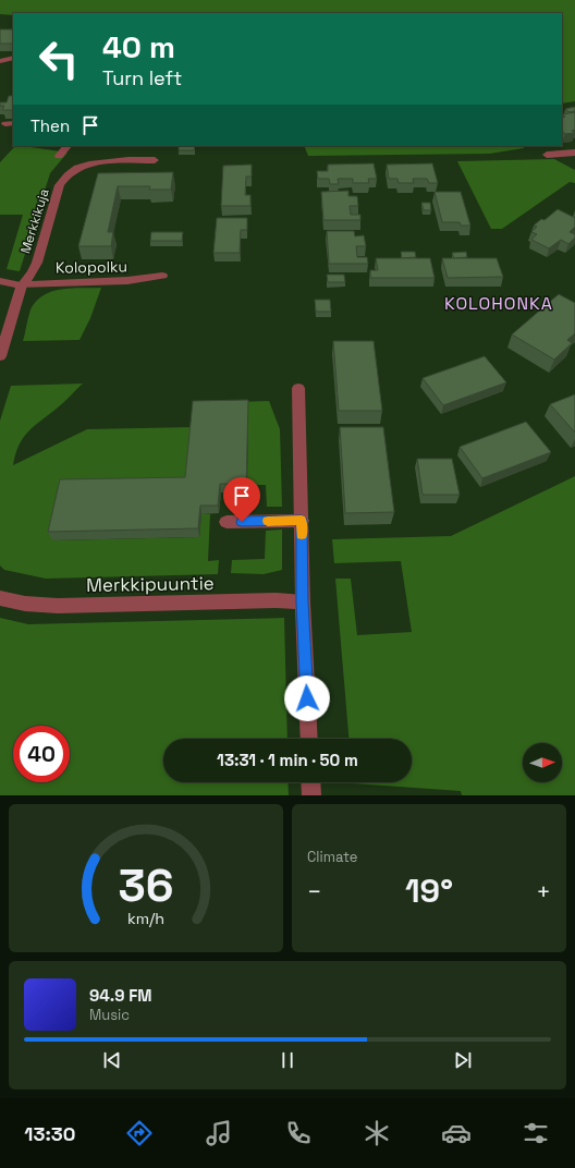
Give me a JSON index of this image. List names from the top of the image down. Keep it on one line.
{"streets":{"street":["Merkkikuja","Kolopolku","Merkkipuuntie"]},"crossings":[["Merkkikuja","Kolopolku"]],"districts":["KOLOHONKA"],"north":"right","page":{"turn":["40 m","Turn left"],"then":"Then","limit":"40","trip":"13:31 · 1 min · 50 m","tile":"Climate","heat":["−","19°","+"],"song":["94.9 FM","Music"],"tabs":"13:30","gauge":["36","km/h"]}}
